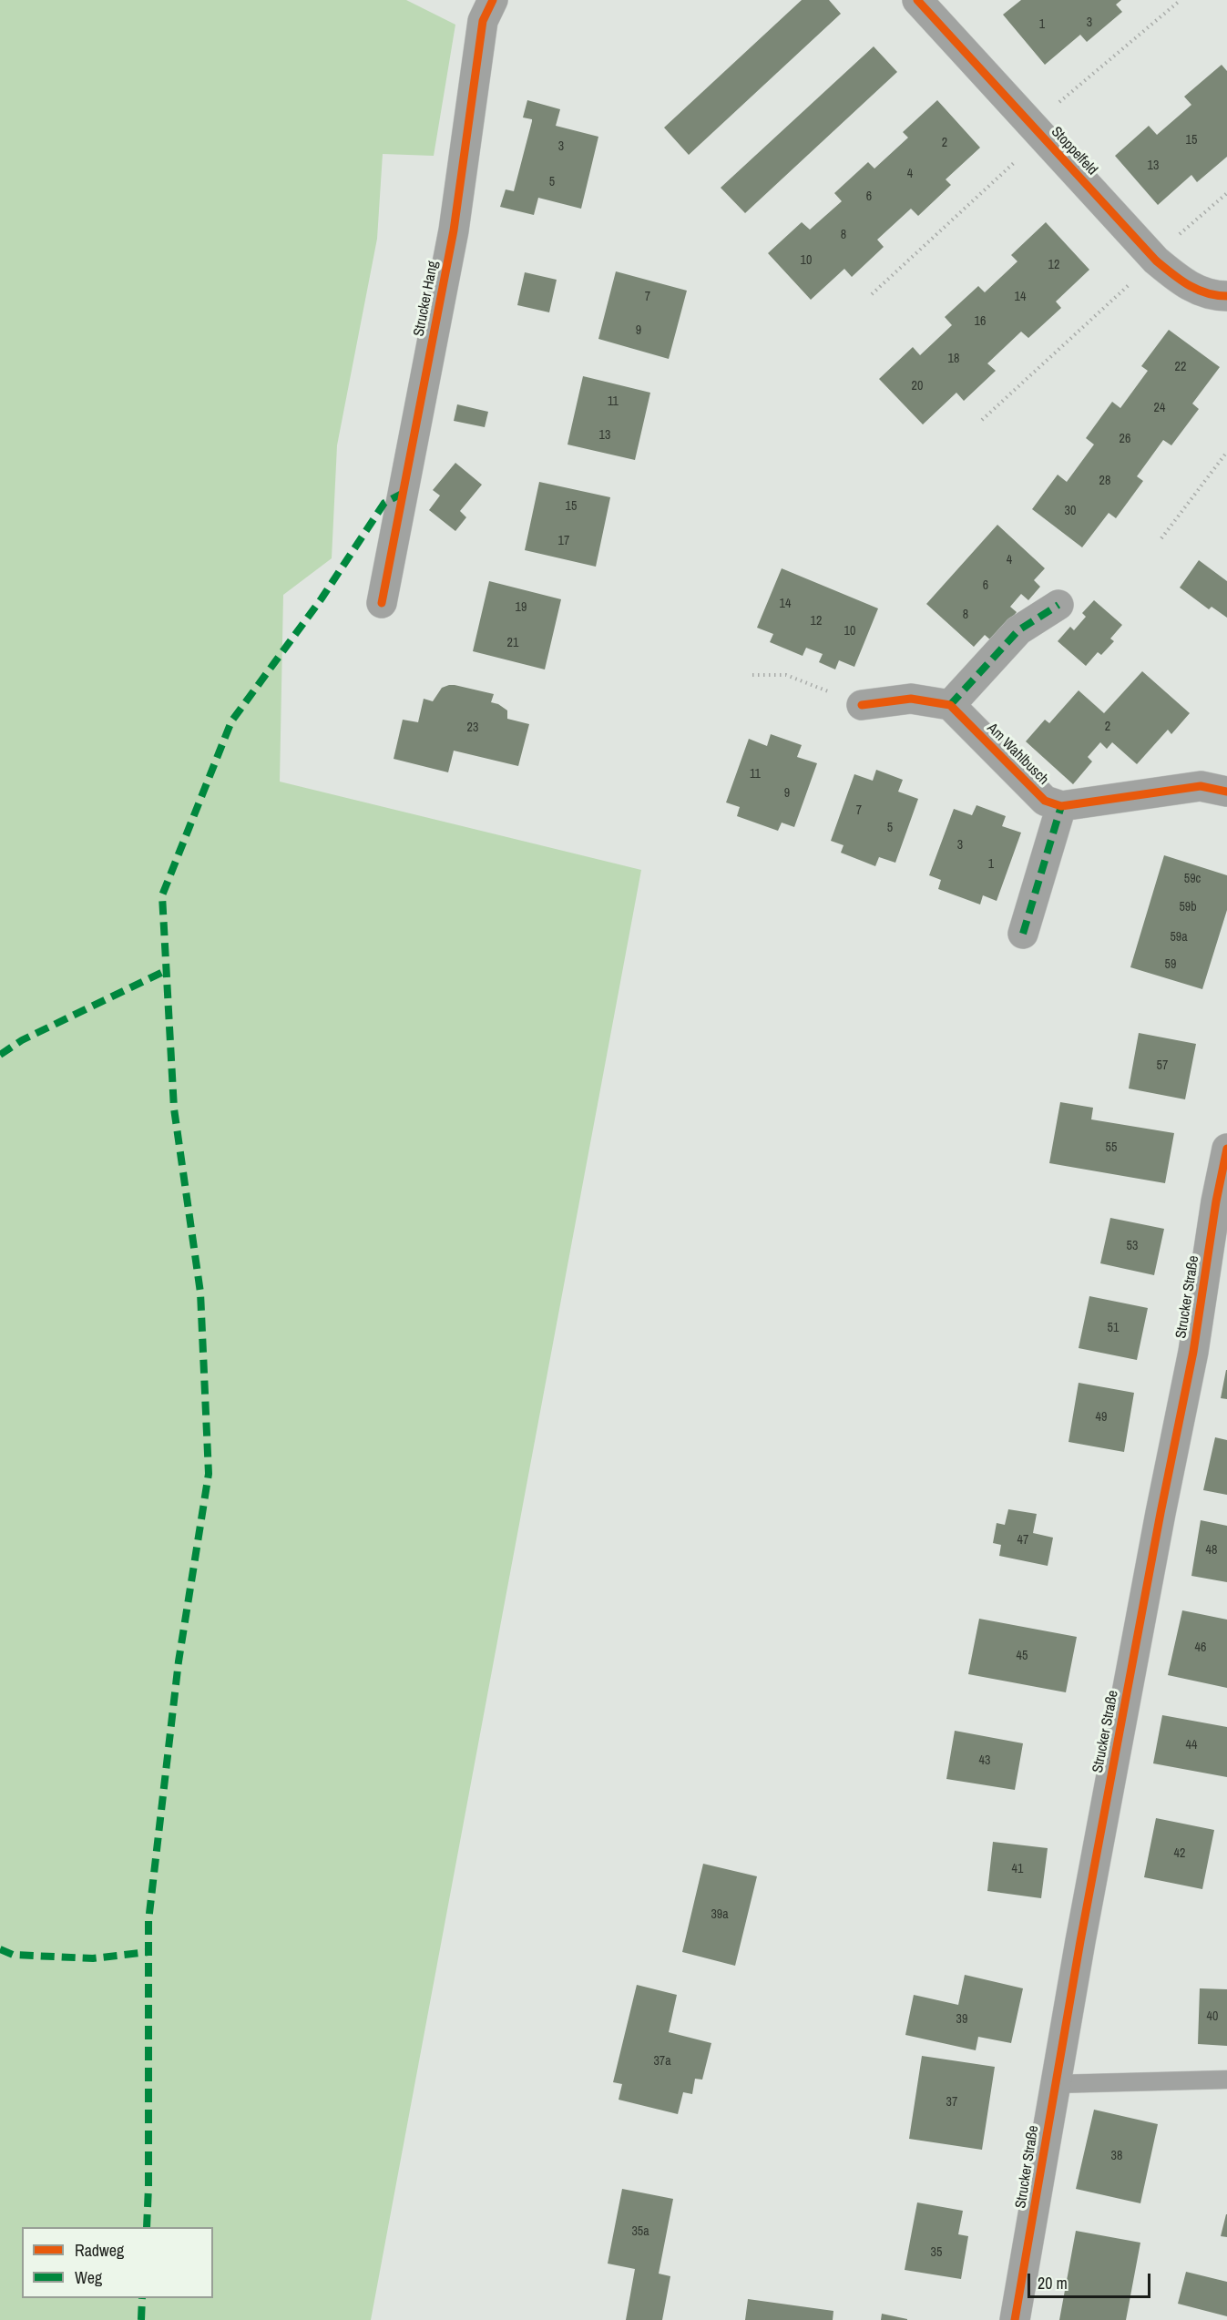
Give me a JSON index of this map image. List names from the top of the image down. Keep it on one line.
{"streets":{"street":["Stoppelfeld","Strucker Hang","Am Wahlbusch","Strucker Straße"]},"house_numbers":["3","1","15","2","3","13","4","5","6","8","10","12","7","14","16","9","18","22","20","11","24","13","26","28","15","30","17","4","6","14","19","8","12","10","21","2","23","11","9","7","5","3","1","59c","59b","59a","59","57","55","53","51","49","47","48","46","45","44","43","42","41","39a","40","39","37a","37","38","35a","35"],"legend":["Radweg","Weg"],"scale_bar":"20 m"}
